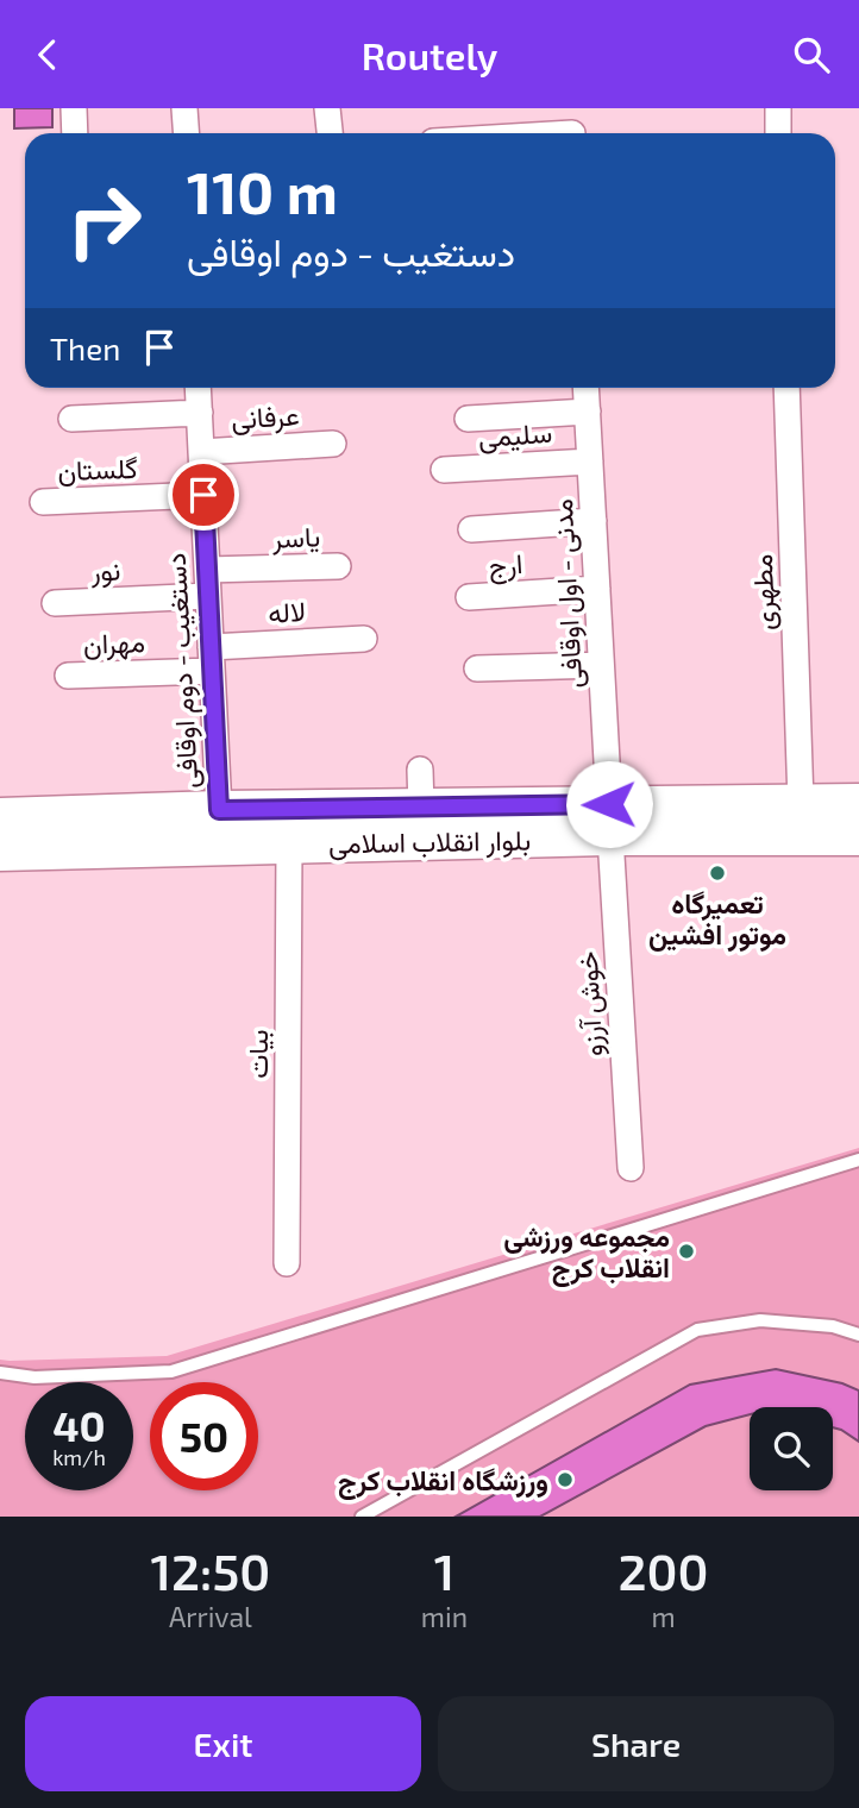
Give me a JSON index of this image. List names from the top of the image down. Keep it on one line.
{"streets":{"main road":["بلوار انقلاب اسلامی"],"street":["عرفانی","سلیمی","گلستان","یاسر","ارج","نور","مطهری","مدنی - اول اوقافی","لاله","مهران","دستغیب - دوم اوقافی","خوش آرزو","بیات"]},"crossings":[["عرفانی","دستغیب - دوم اوقافی"],["سلیمی","مدنی - اول اوقافی"],["گلستان","دستغیب - دوم اوقافی"],["یاسر","دستغیب - دوم اوقافی"],["ارج","مدنی - اول اوقافی"],["نور","دستغیب - دوم اوقافی"],["مطهری","بلوار انقلاب اسلامی"],["مدنی - اول اوقافی","بلوار انقلاب اسلامی"],["مدنی - اول اوقافی","خوش آرزو"],["لاله","مهران"],["لاله","دستغیب - دوم اوقافی"],["مهران","دستغیب - دوم اوقافی"],["دستغیب - دوم اوقافی","بلوار انقلاب اسلامی"],["بلوار انقلاب اسلامی","خوش آرزو"],["بلوار انقلاب اسلامی","بیات"]],"places":["تعمیرگاه موتور افشین","مجموعه ورزشی انقلاب کرج","ورزشگاه انقلاب کرج"],"page":{"header":"Routely","turn":["110 m","دستغیب - دوم اوقافی"],"then":"Then","speed":"40 km/h","limit":"50","eta":["12:50","Arrival","1","min","200","m"],"buttons":["Exit","Share"]}}
